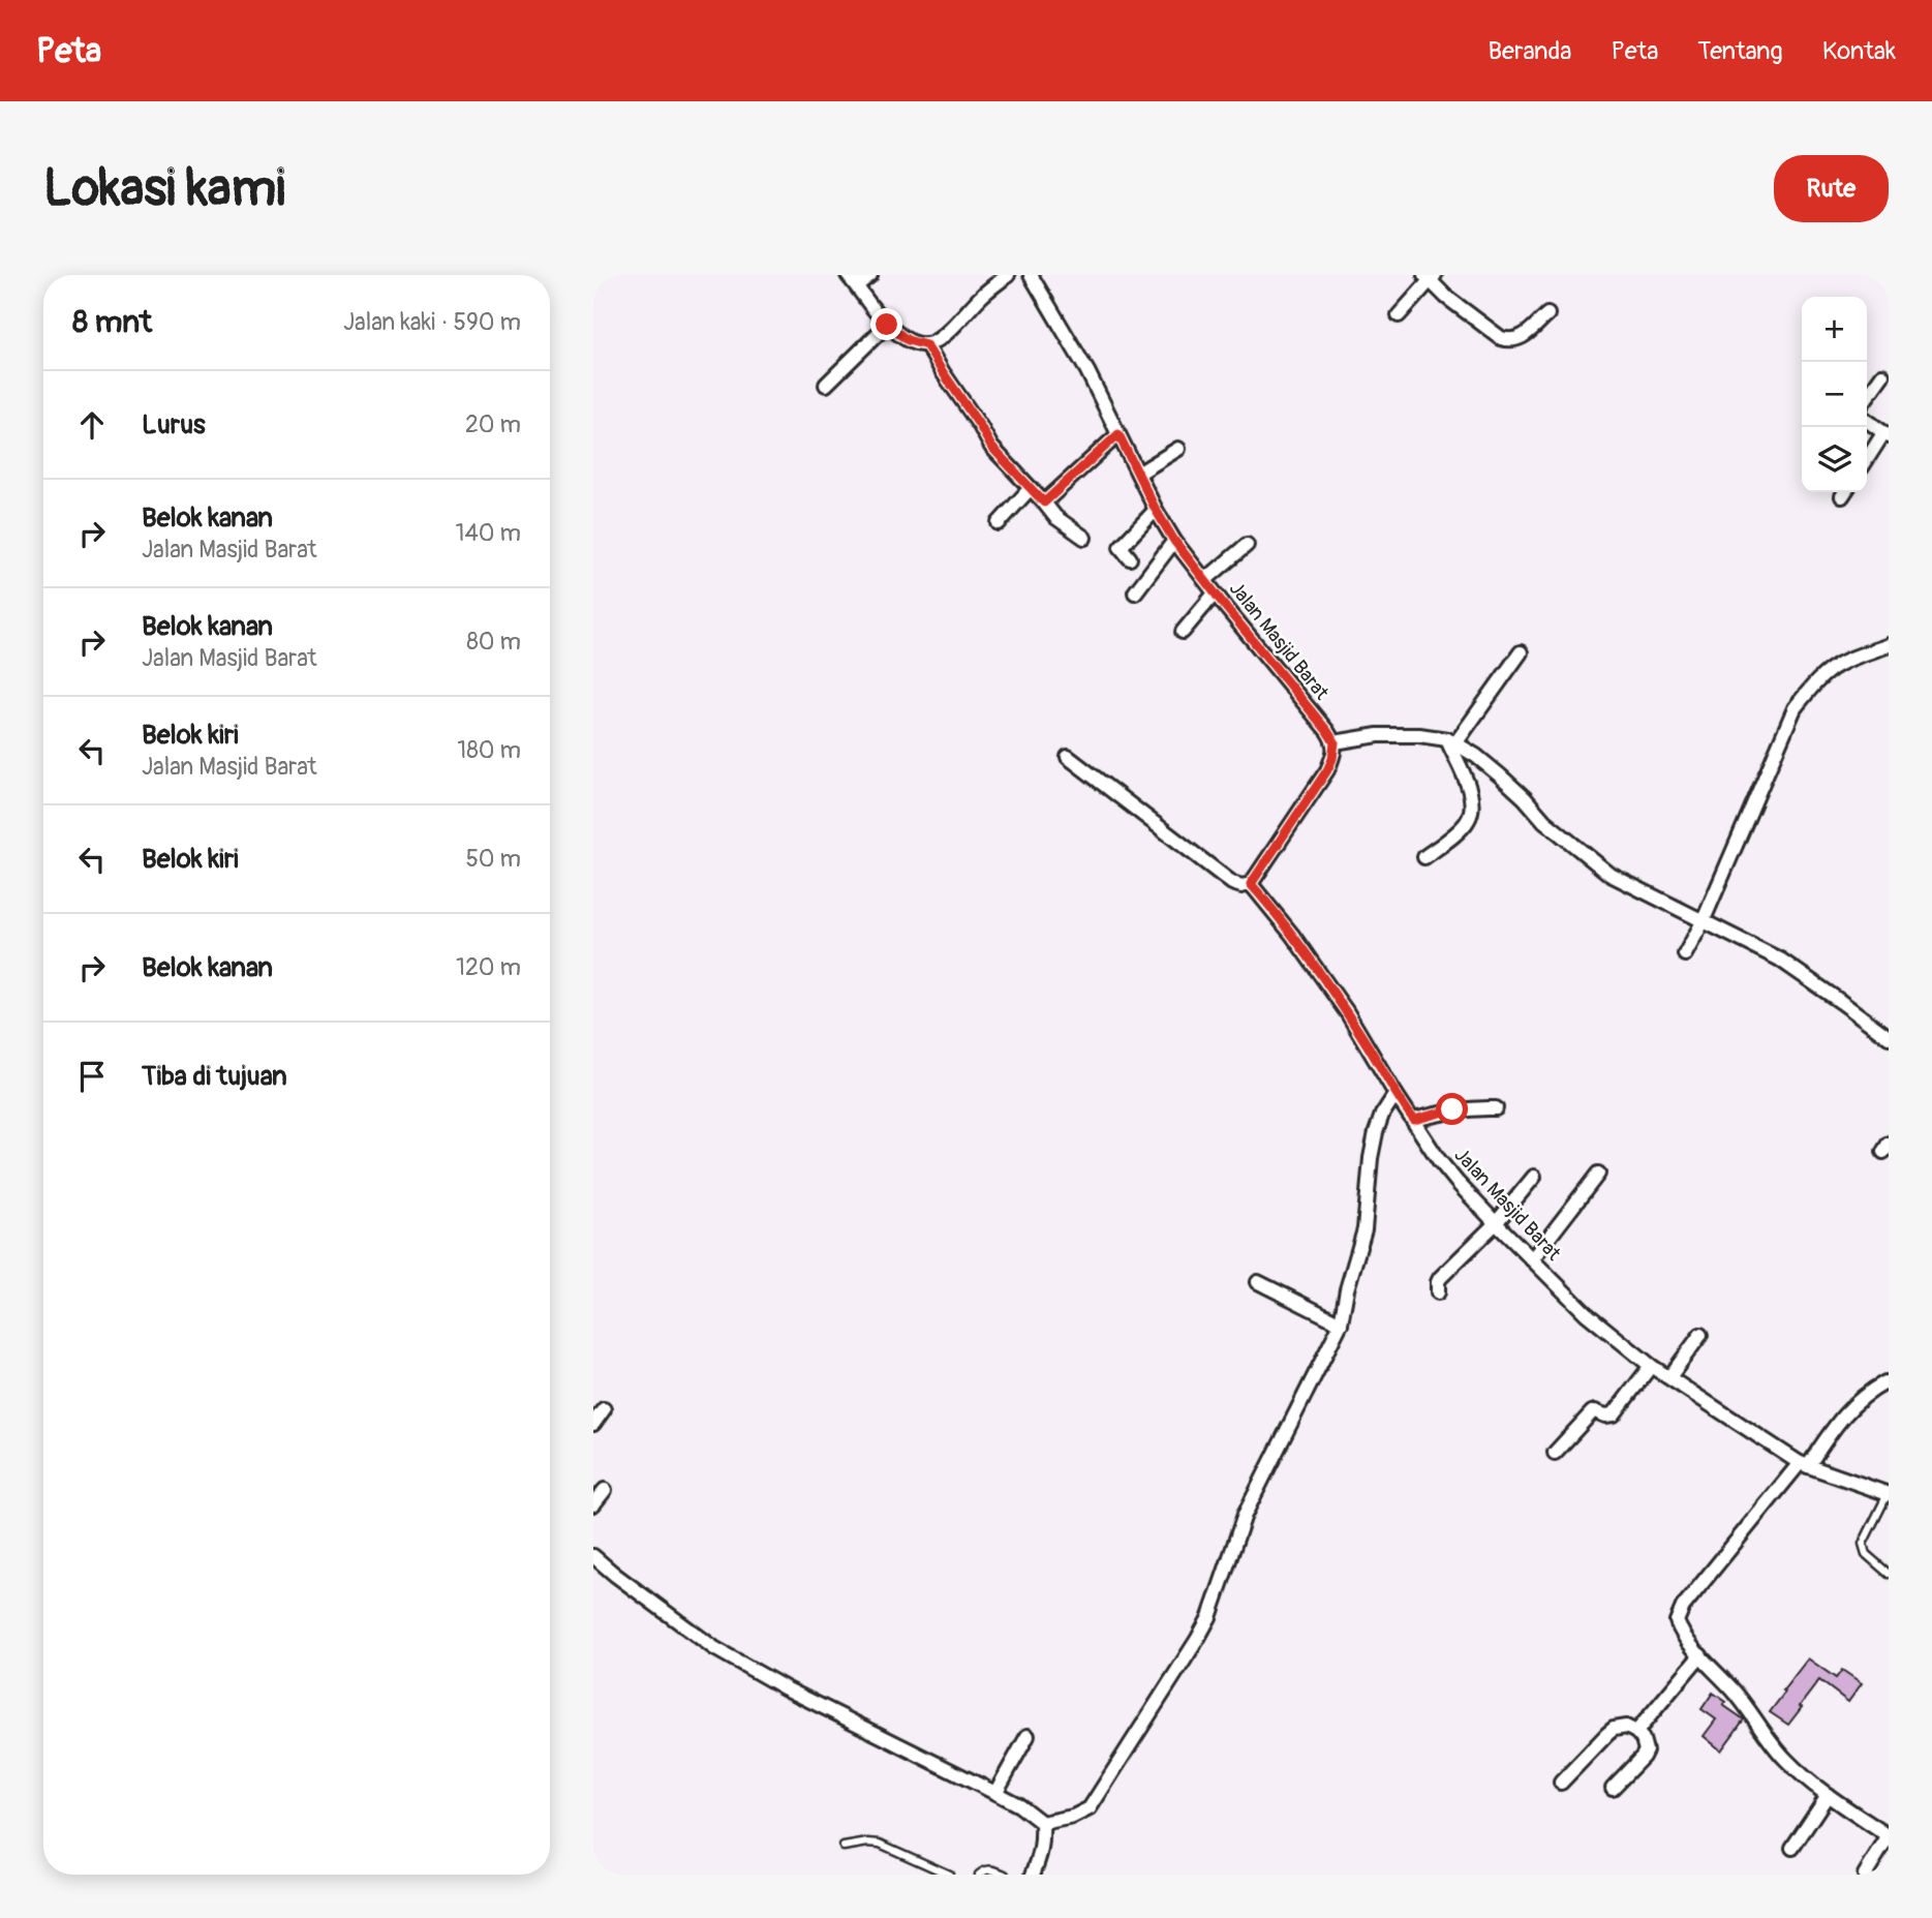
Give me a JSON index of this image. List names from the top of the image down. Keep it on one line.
{"streets":{"street":["Jalan Masjid Barat"]},"page":{"header":"Peta","nav":["Beranda","Peta","Tentang","Kontak"],"buttons":"Rute","title":"Lokasi kami","heading":["8 mnt","Jalan kaki · 590 m"],"map_buttons":["+","−"],"list":[["Lurus","20 m"],["Belok kanan","Jalan Masjid Barat","140 m"],["Belok kanan","Jalan Masjid Barat","80 m"],["Belok kiri","Jalan Masjid Barat","180 m"],["Belok kiri","50 m"],["Belok kanan","120 m"],"Tiba di tujuan"]}}
